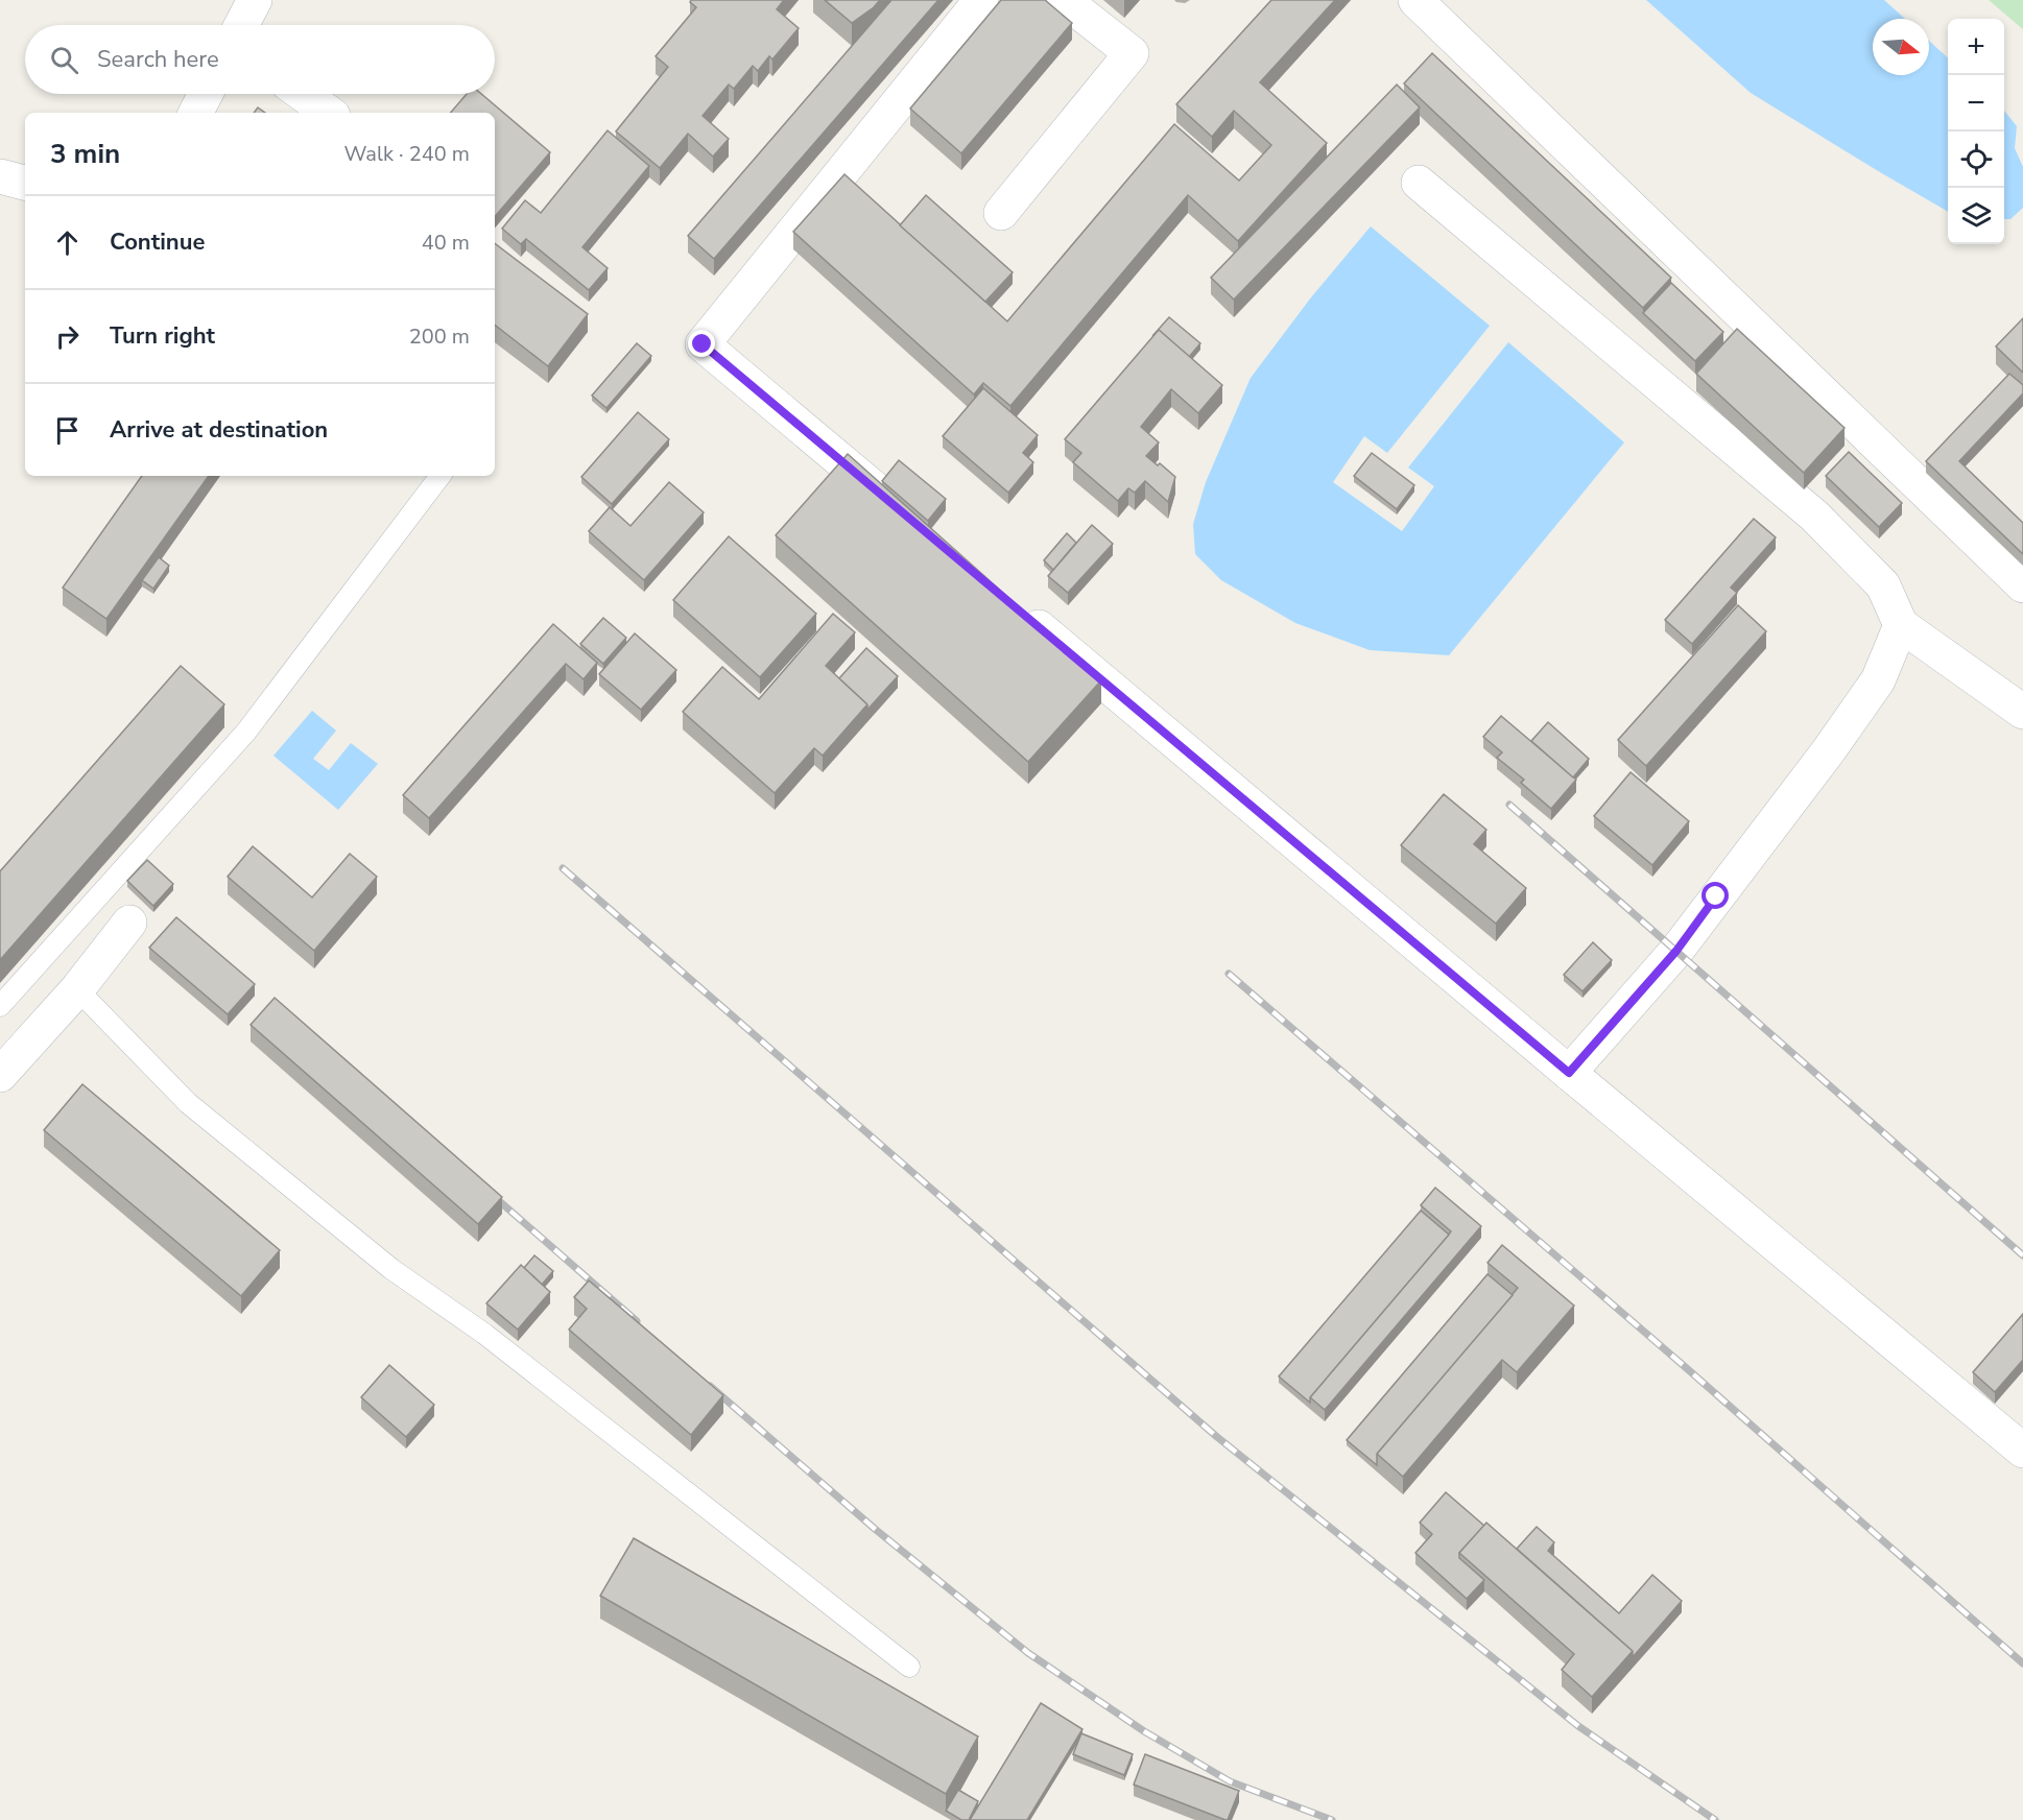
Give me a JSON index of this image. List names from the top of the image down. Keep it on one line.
{"north":"right","page":{"map_buttons":["+","−"],"search":"Search here","heading":["3 min","Walk · 240 m"],"list":[["Continue","40 m"],["Turn right","200 m"],"Arrive at destination"]}}
